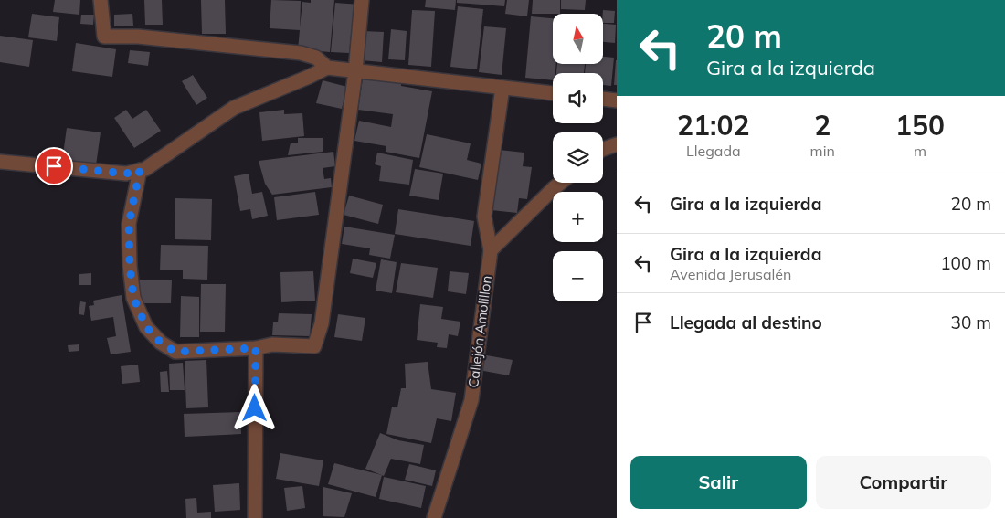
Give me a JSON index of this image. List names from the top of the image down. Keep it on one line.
{"streets":{"street":["Callejón Amolillon"]},"north":"top","page":{"turn":["20 m","Gira a la izquierda"],"map_buttons":["+","−"],"eta":["21:02","Llegada","2","min","150","m"],"list":[{"name":"Gira a la izquierda","value":"20 m"},{"name":"Gira a la izquierda","note":"Avenida Jerusalén","value":"100 m"},{"name":"Llegada al destino","value":"30 m"}],"buttons":["Salir","Compartir"]}}
